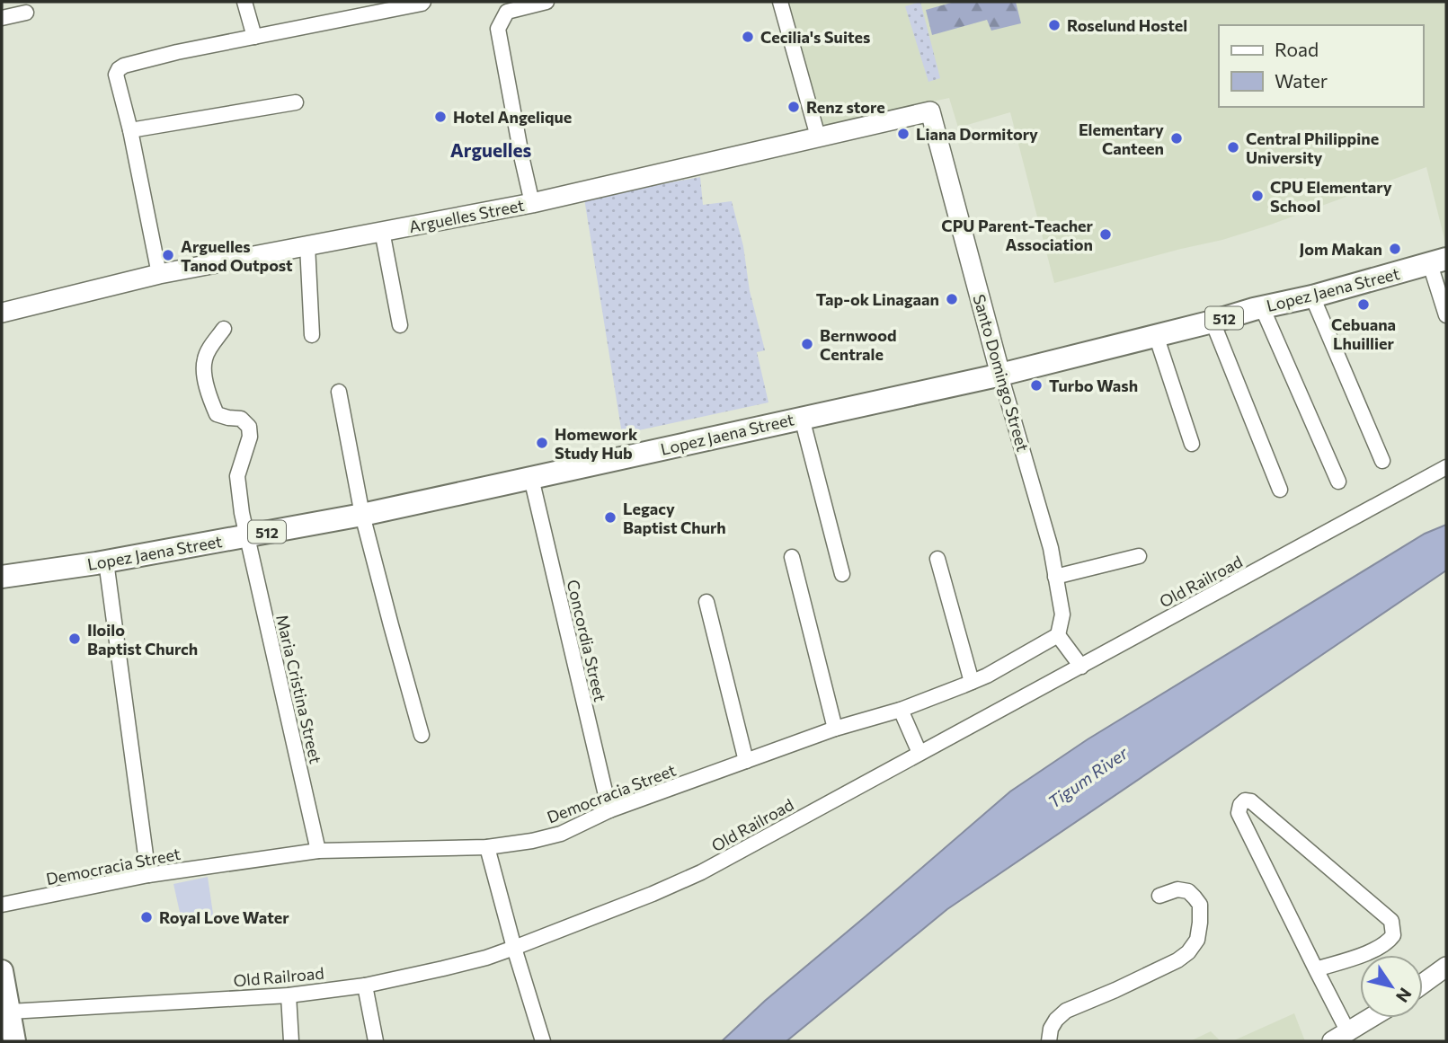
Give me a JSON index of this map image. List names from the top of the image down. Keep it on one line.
{"streets":{"main road":["Lopez Jaena Street","512"],"street":["Arguelles Street","Santo Domingo Street","Old Railroad","Concordia Street","Maria Cristina Street","Democracia Street"]},"crossings":[["Arguelles Street","Santo Domingo Street"],["Lopez Jaena Street","Santo Domingo Street"],["Lopez Jaena Street","Concordia Street"],["Lopez Jaena Street","Maria Cristina Street"],["Santo Domingo Street","Democracia Street"],["Concordia Street","Democracia Street"],["Maria Cristina Street","Democracia Street"]],"districts":["Arguelles"],"water":["Tigum River"],"places":["Roselund Hostel","Cecilia's Suites","Renz store","Hotel Angelique","Liana Dormitory","Elementary Canteen","Central Philippine University","CPU Elementary School","CPU Parent-Teacher Association","Jom Makan","Arguelles Tanod Outpost","Tap-ok Linagaan","Cebuana Lhuillier","Bernwood Centrale","Turbo Wash","Homework Study Hub","Legacy Baptist Churh","Iloilo Baptist Church","Royal Love Water"],"legend":["Road","Water"],"north":"bottom right"}
